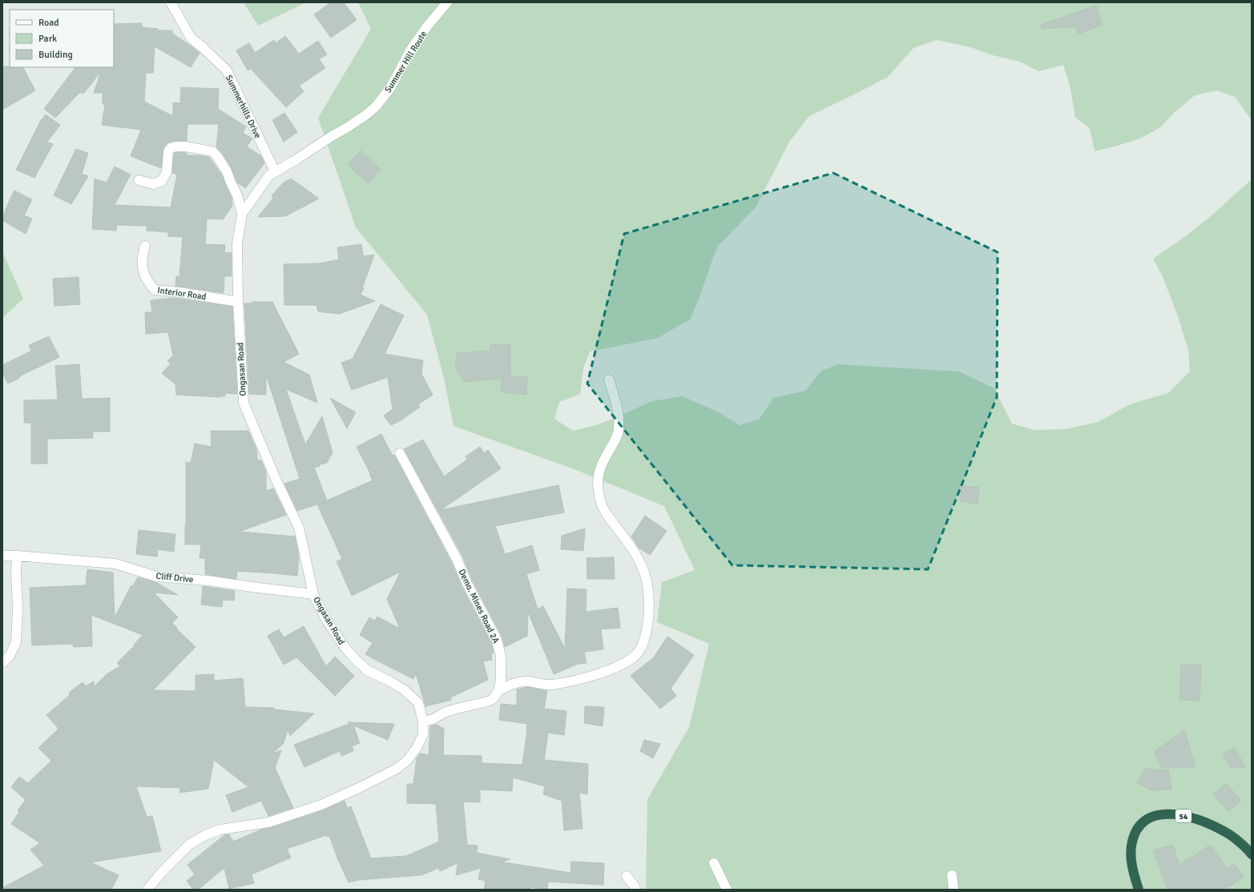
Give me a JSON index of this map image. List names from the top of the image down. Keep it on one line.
{"streets":{"highway":["54"],"street":["Summer Hill Route","Summerhills Drive","Interior Road","Ongasan Road","Cliff Drive","Demo. Mines Road 2A"]},"crossings":[["Summer Hill Route","Ongasan Road"],["Summerhills Drive","Ongasan Road"],["Interior Road","Ongasan Road"],["Ongasan Road","Cliff Drive"]],"legend":["Road","Park","Building"]}
